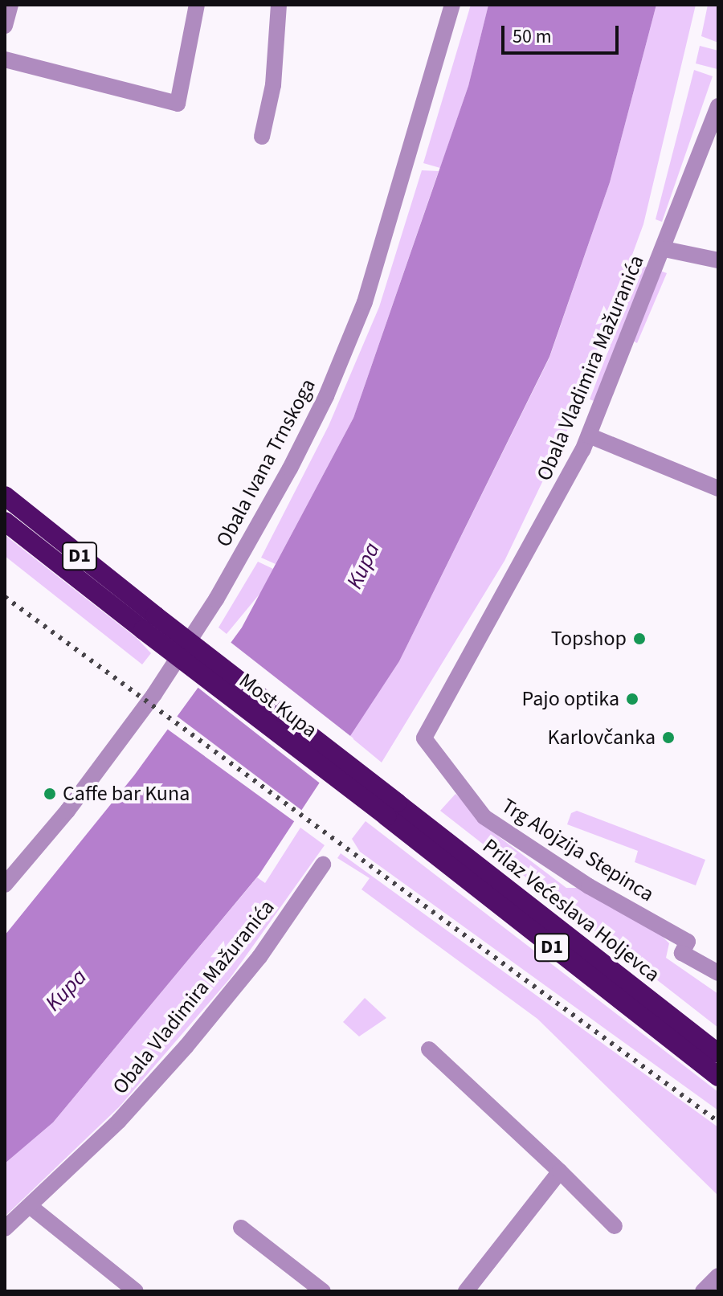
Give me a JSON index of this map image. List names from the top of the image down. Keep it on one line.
{"streets":{"highway":["D1","Most Kupa","Prilaz Većeslava Holjevca"],"street":["Obala Vladimira Mažuranića","Obala Ivana Trnskoga","Trg Alojzija Stepinca"]},"crossings":[["Obala Vladimira Mažuranića","Trg Alojzija Stepinca"],["D1","Most Kupa"],["Most Kupa","Prilaz Većeslava Holjevca"]],"water":["Kupa"],"places":["Topshop","Pajo optika","Karlovčanka","Caffe bar Kuna"],"scale_bar":"50 m"}
